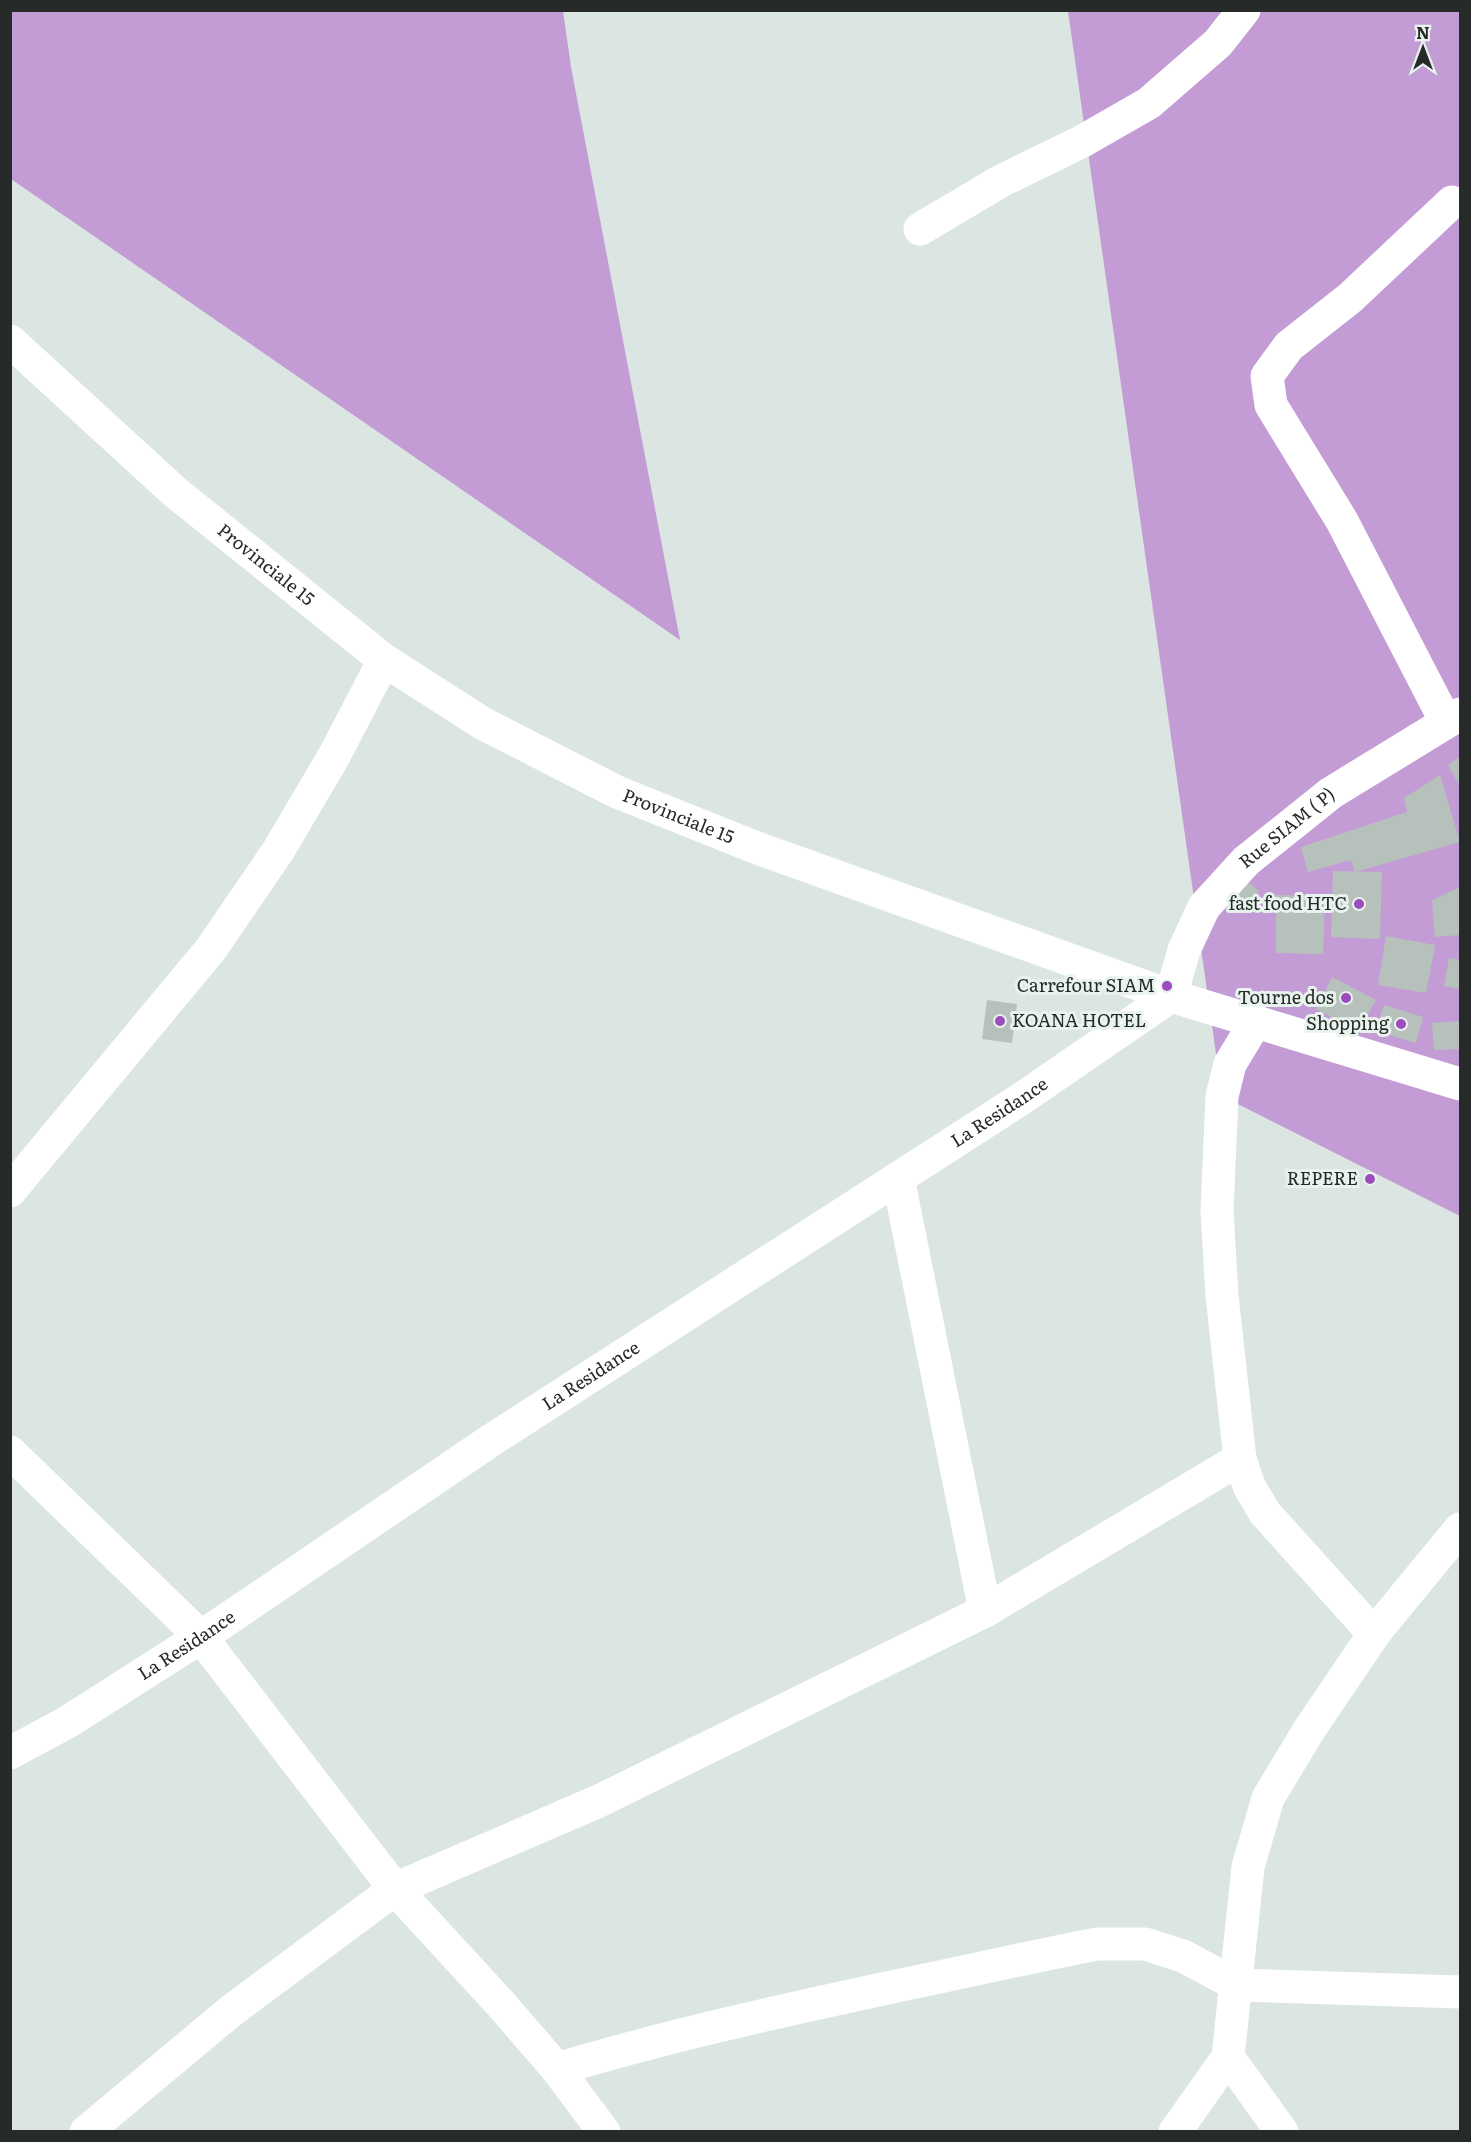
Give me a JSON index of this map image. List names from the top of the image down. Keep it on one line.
{"streets":{"street":["Provinciale 15","Rue SIAM ( P)","La Residance"]},"crossings":[["Provinciale 15","Rue SIAM ( P)"],["Provinciale 15","La Residance"],["Rue SIAM ( P)","La Residance"]],"places":["fast food HTC","Carrefour SIAM","Tourne dos","KOANA HOTEL","Shopping","REPERE"],"north":"top"}
